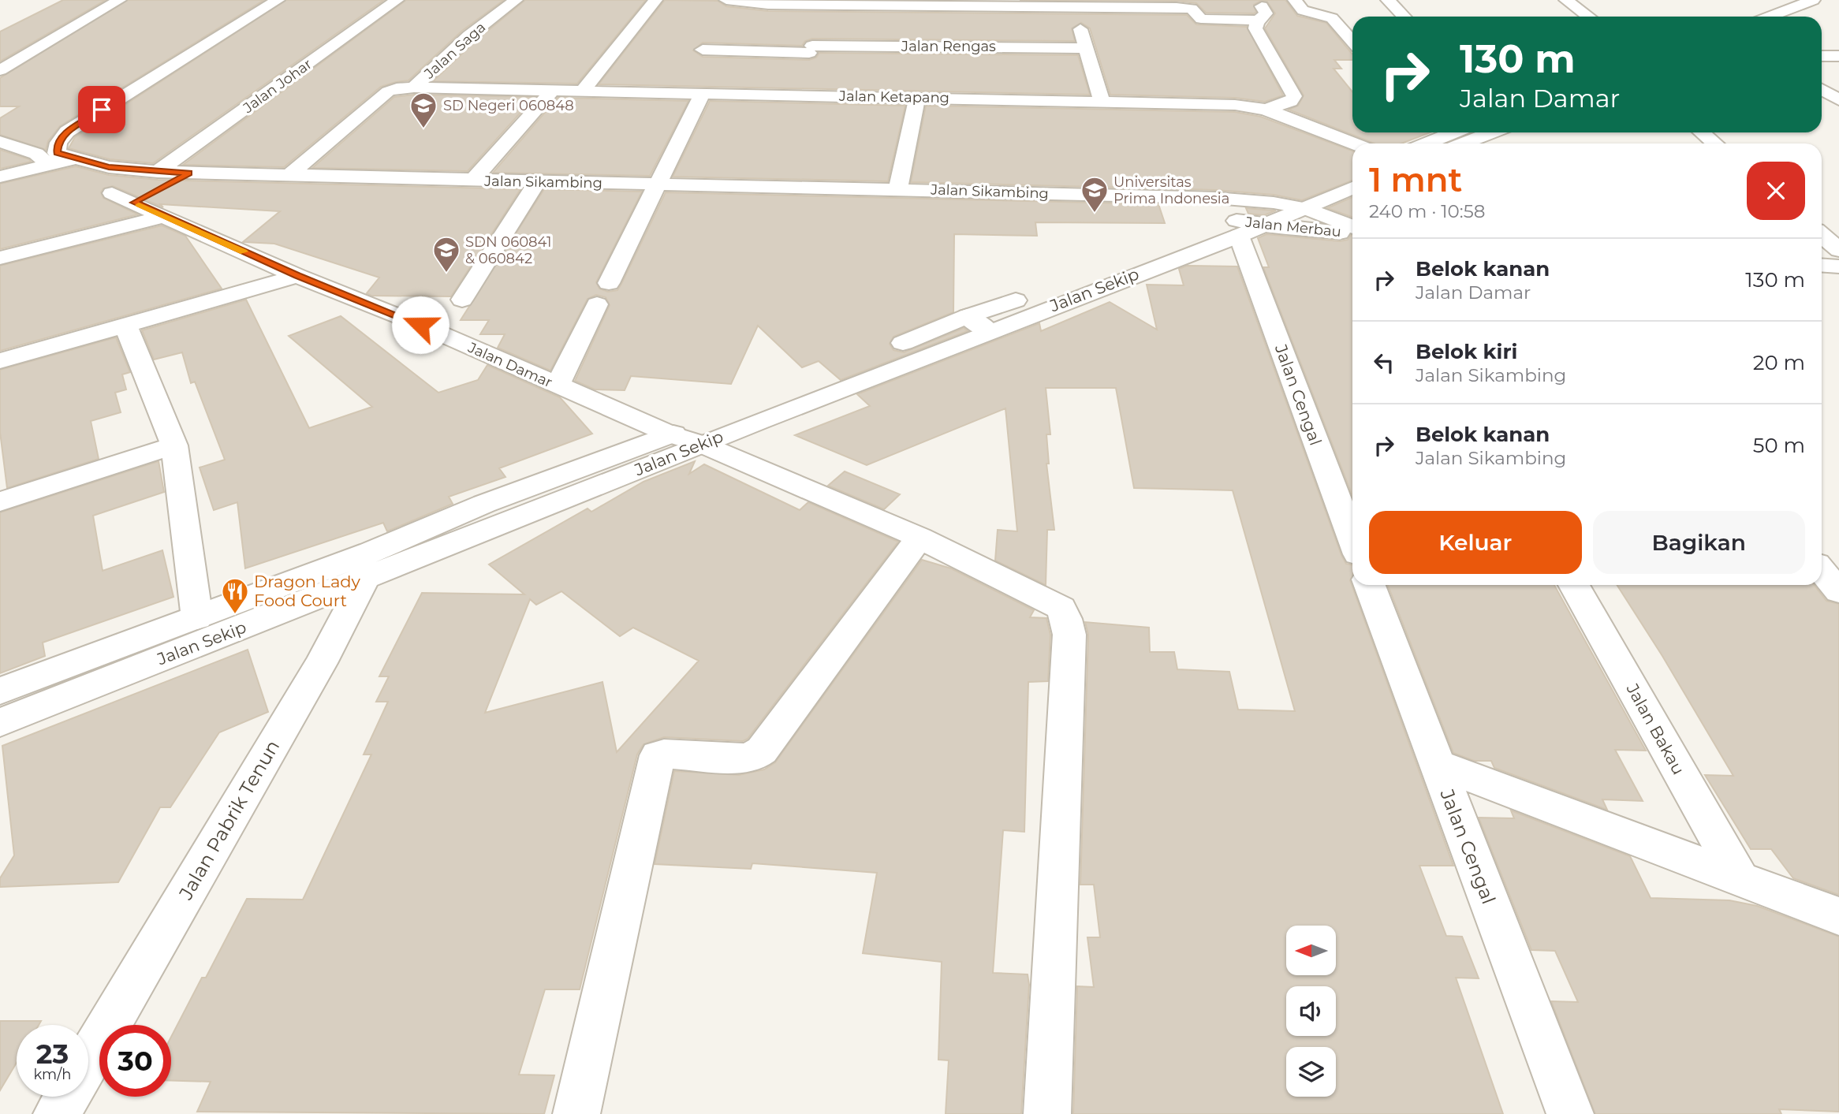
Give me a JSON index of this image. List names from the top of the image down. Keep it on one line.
{"streets":{"street":["Jalan Rengas","Jalan Saga","Jalan Johar","Jalan Ketapang","Jalan Sikambing","Jalan Merbau","Jalan Sekip","Jalan Damar","Jalan Cengal","Jalan Bakau","Jalan Pabrik Tenun"]},"crossings":[["Jalan Saga","Jalan Ketapang"],["Jalan Saga","Jalan Sikambing"],["Jalan Johar","Jalan Sikambing"],["Jalan Sikambing","Jalan Merbau"],["Jalan Sikambing","Jalan Sekip"],["Jalan Sikambing","Jalan Cengal"],["Jalan Merbau","Jalan Sekip"],["Jalan Merbau","Jalan Cengal"],["Jalan Sekip","Jalan Damar"],["Jalan Sekip","Jalan Cengal"],["Jalan Sekip","Jalan Pabrik Tenun"]],"places":{"school or university":["SD Negeri 060848","Universitas Prima Indonesia","SDN 060841 & 060842"],"restaurant":["Dragon Lady Food Court"]},"north":"left","page":{"turn":["130 m","Jalan Damar"],"heading":["1 mnt","240 m · 10:58"],"list":[{"name":"Belok kanan","note":"Jalan Damar","value":"130 m"},{"name":"Belok kiri","note":"Jalan Sikambing","value":"20 m"},{"name":"Belok kanan","note":"Jalan Sikambing","value":"50 m"}],"buttons":["Keluar","Bagikan"],"speed":"23 km/h","limit":"30"}}
